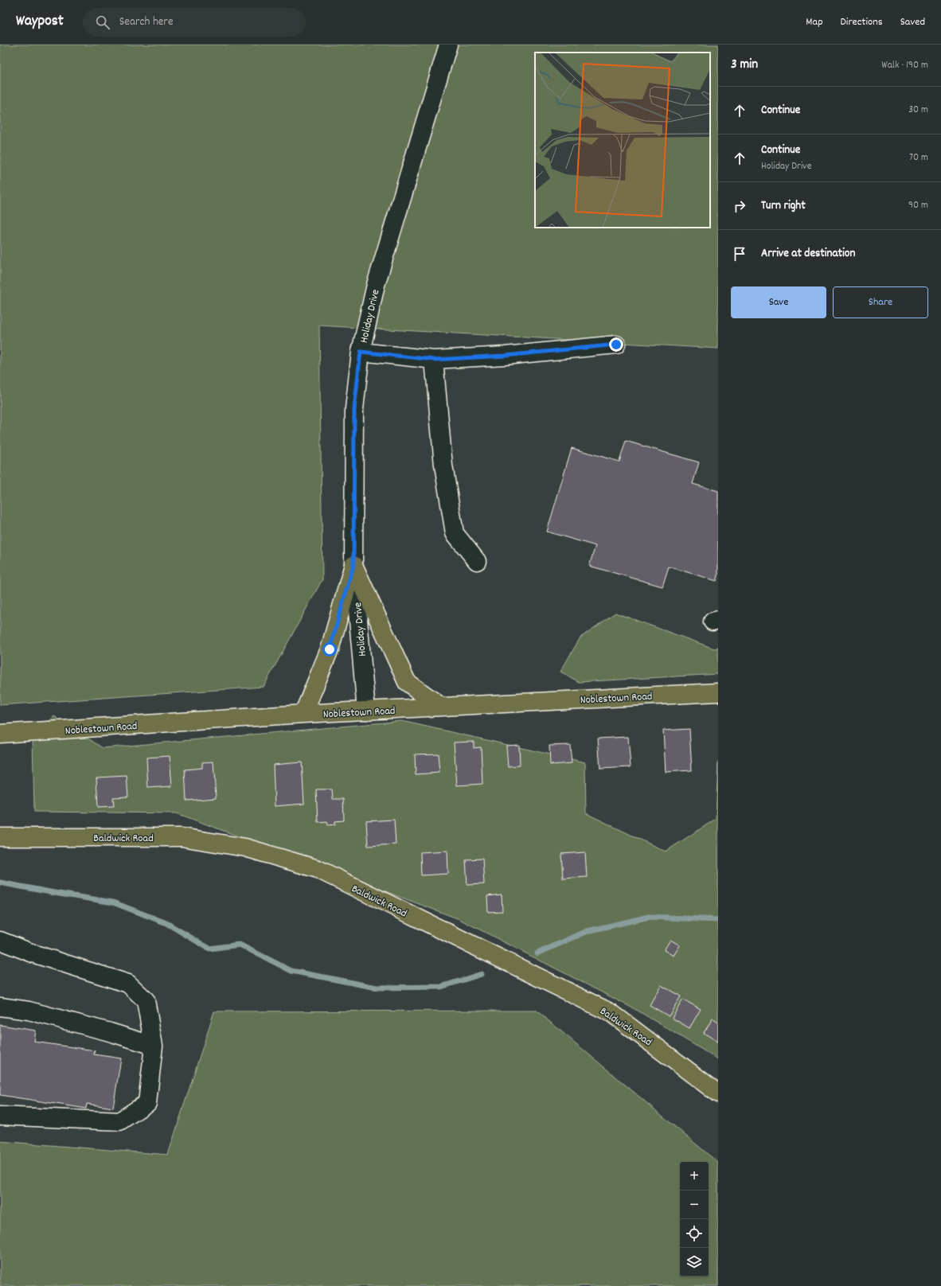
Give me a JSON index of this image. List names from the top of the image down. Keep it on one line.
{"streets":{"main road":["Noblestown Road","Baldwick Road"],"street":["Holiday Drive"]},"crossings":[["Holiday Drive","Noblestown Road"]],"page":{"header":"Waypost","search":"Search here","nav":["Map","Directions","Saved"],"heading":["3 min","Walk · 190 m"],"list":[["Continue","30 m"],["Continue","Holiday Drive","70 m"],["Turn right","90 m"],"Arrive at destination"],"buttons":["Save","Share"],"map_buttons":["+","−"]}}
